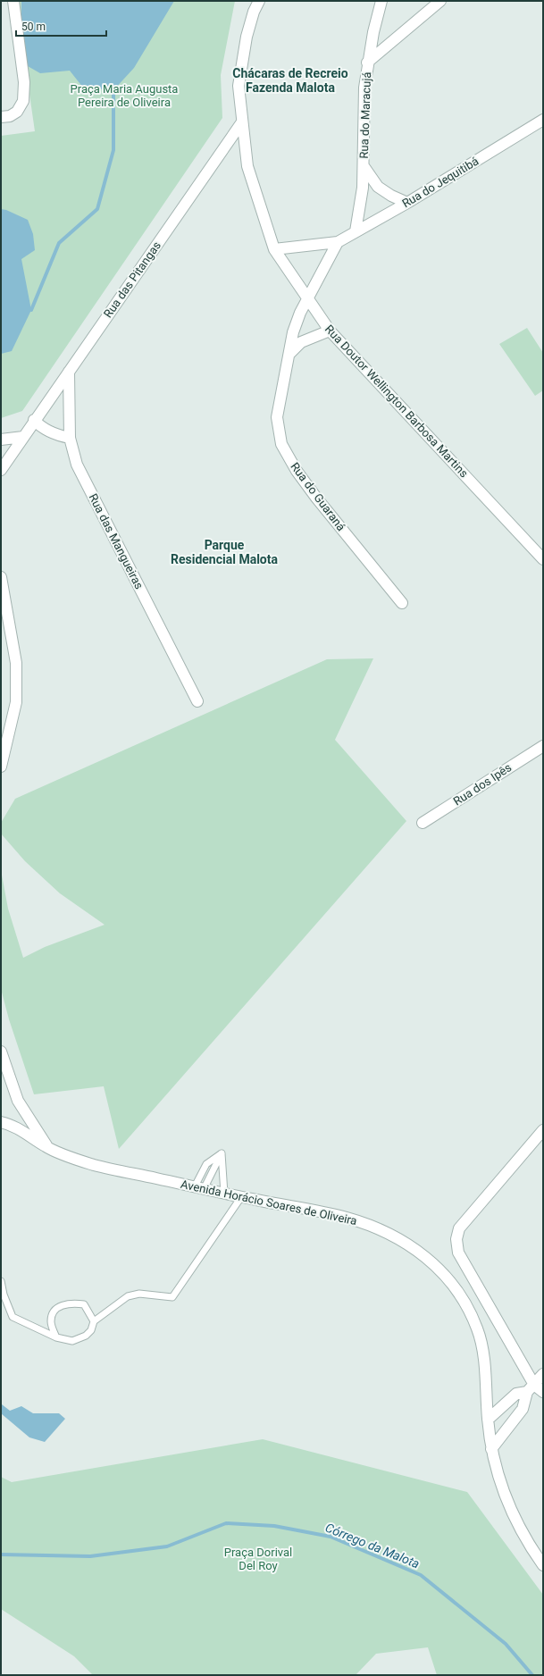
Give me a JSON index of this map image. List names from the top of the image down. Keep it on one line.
{"streets":{"street":["Rua do Maracujá","Rua do Jequitibá","Rua das Pitangas","Rua Doutor Wellington Barbosa Martins","Rua do Guaraná","Rua das Mangueiras","Rua dos Ipês","Avenida Horácio Soares de Oliveira"]},"crossings":[["Rua do Maracujá","Rua do Jequitibá"],["Rua do Jequitibá","Rua Doutor Wellington Barbosa Martins"],["Rua das Pitangas","Rua Doutor Wellington Barbosa Martins"],["Rua das Pitangas","Rua das Mangueiras"],["Rua Doutor Wellington Barbosa Martins","Rua do Guaraná"]],"districts":["Chácaras de Recreio Fazenda Malota","Parque Residencial Malota"],"water":["Córrego da Malota"],"parks":["Praça Maria Augusta Pereira de Oliveira","Praça Dorival Del Roy"],"scale_bar":"50 m"}
